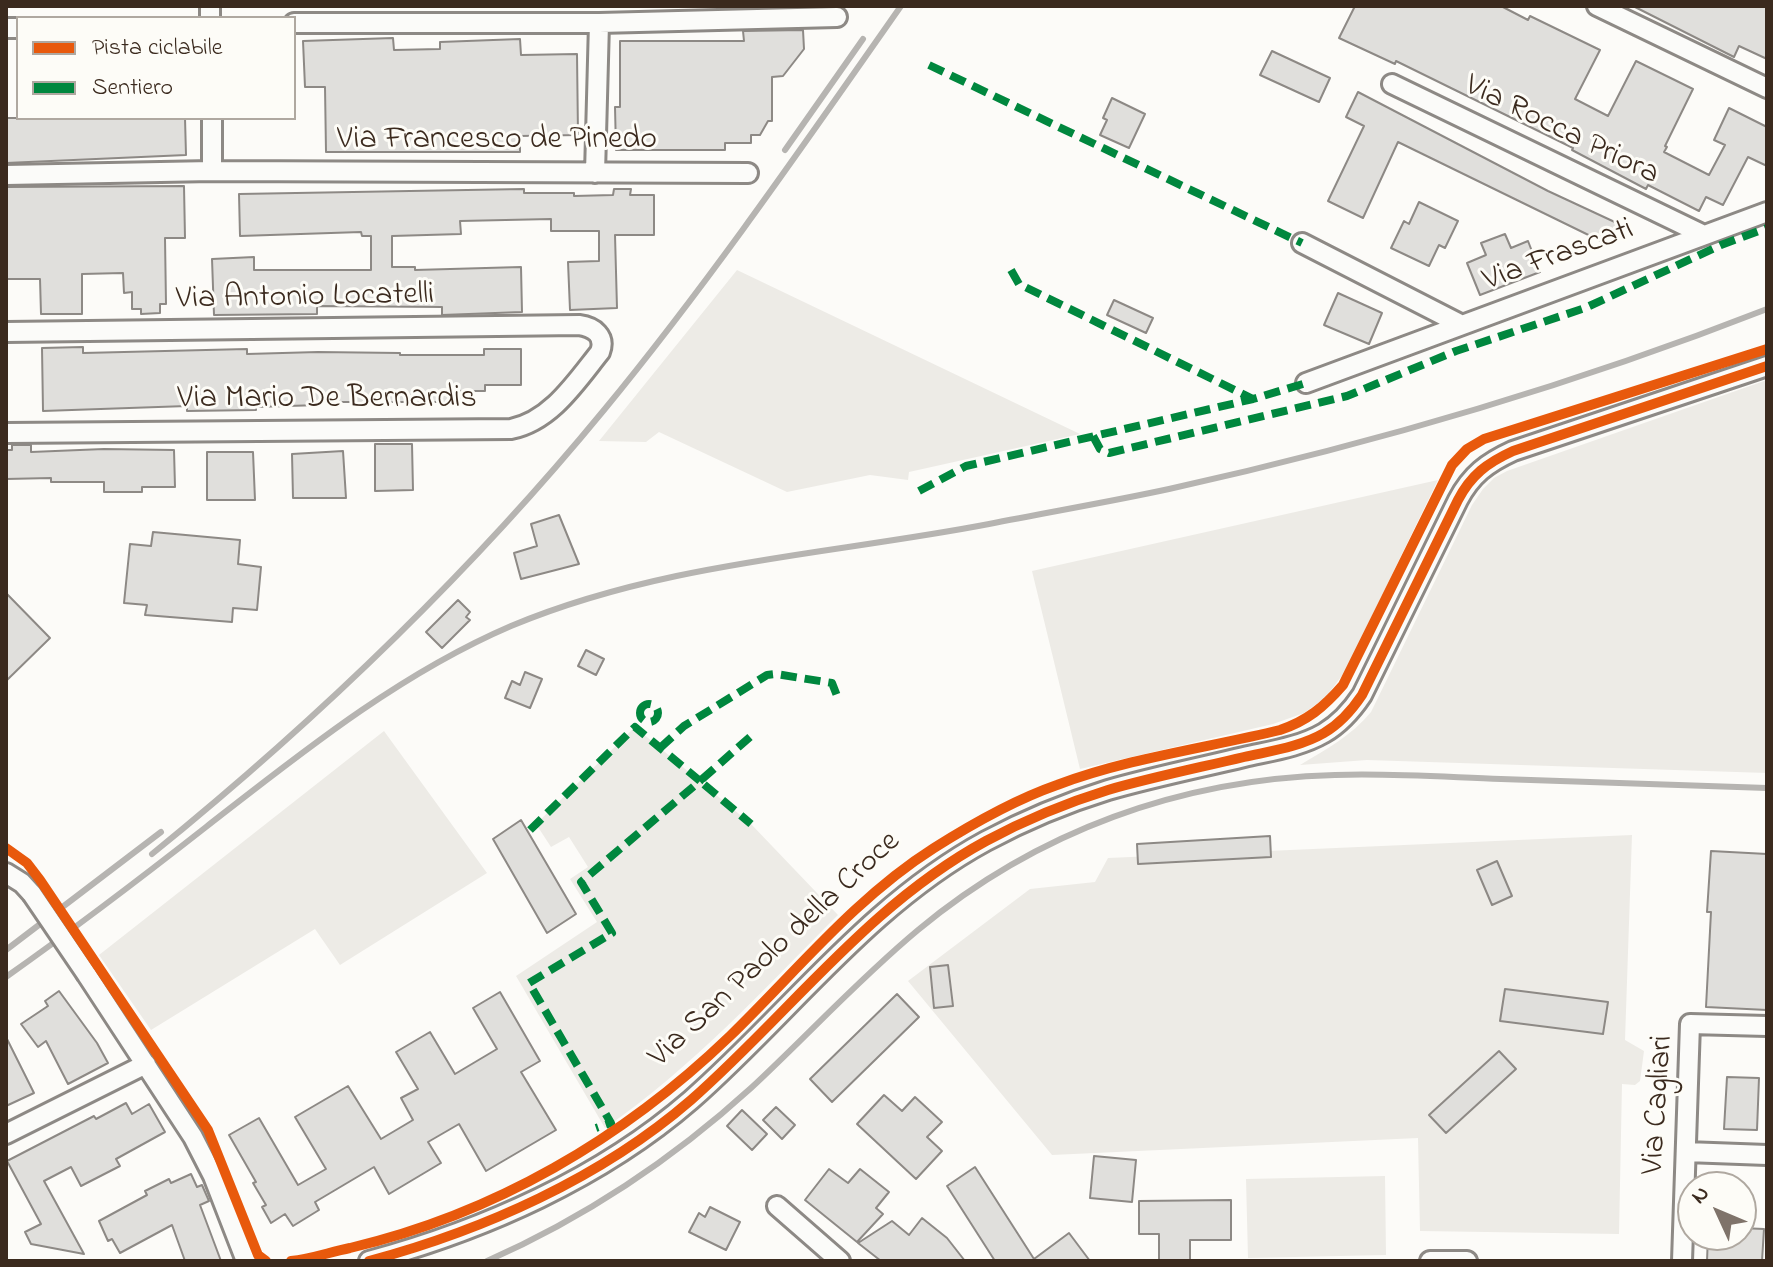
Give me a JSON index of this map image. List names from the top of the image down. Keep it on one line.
{"streets":{"street":["Via Rocca Priora","Via Francesco de Pinedo","Via Frascati","Via Antonio Locatelli","Via Mario De Bernardis","Via San Paolo della Croce","Via Cagliari"]},"crossings":[["Via Rocca Priora","Via Frascati"],["Via Antonio Locatelli","Via Mario De Bernardis"]],"legend":["Pista ciclabile","Sentiero"],"north":"top left"}
